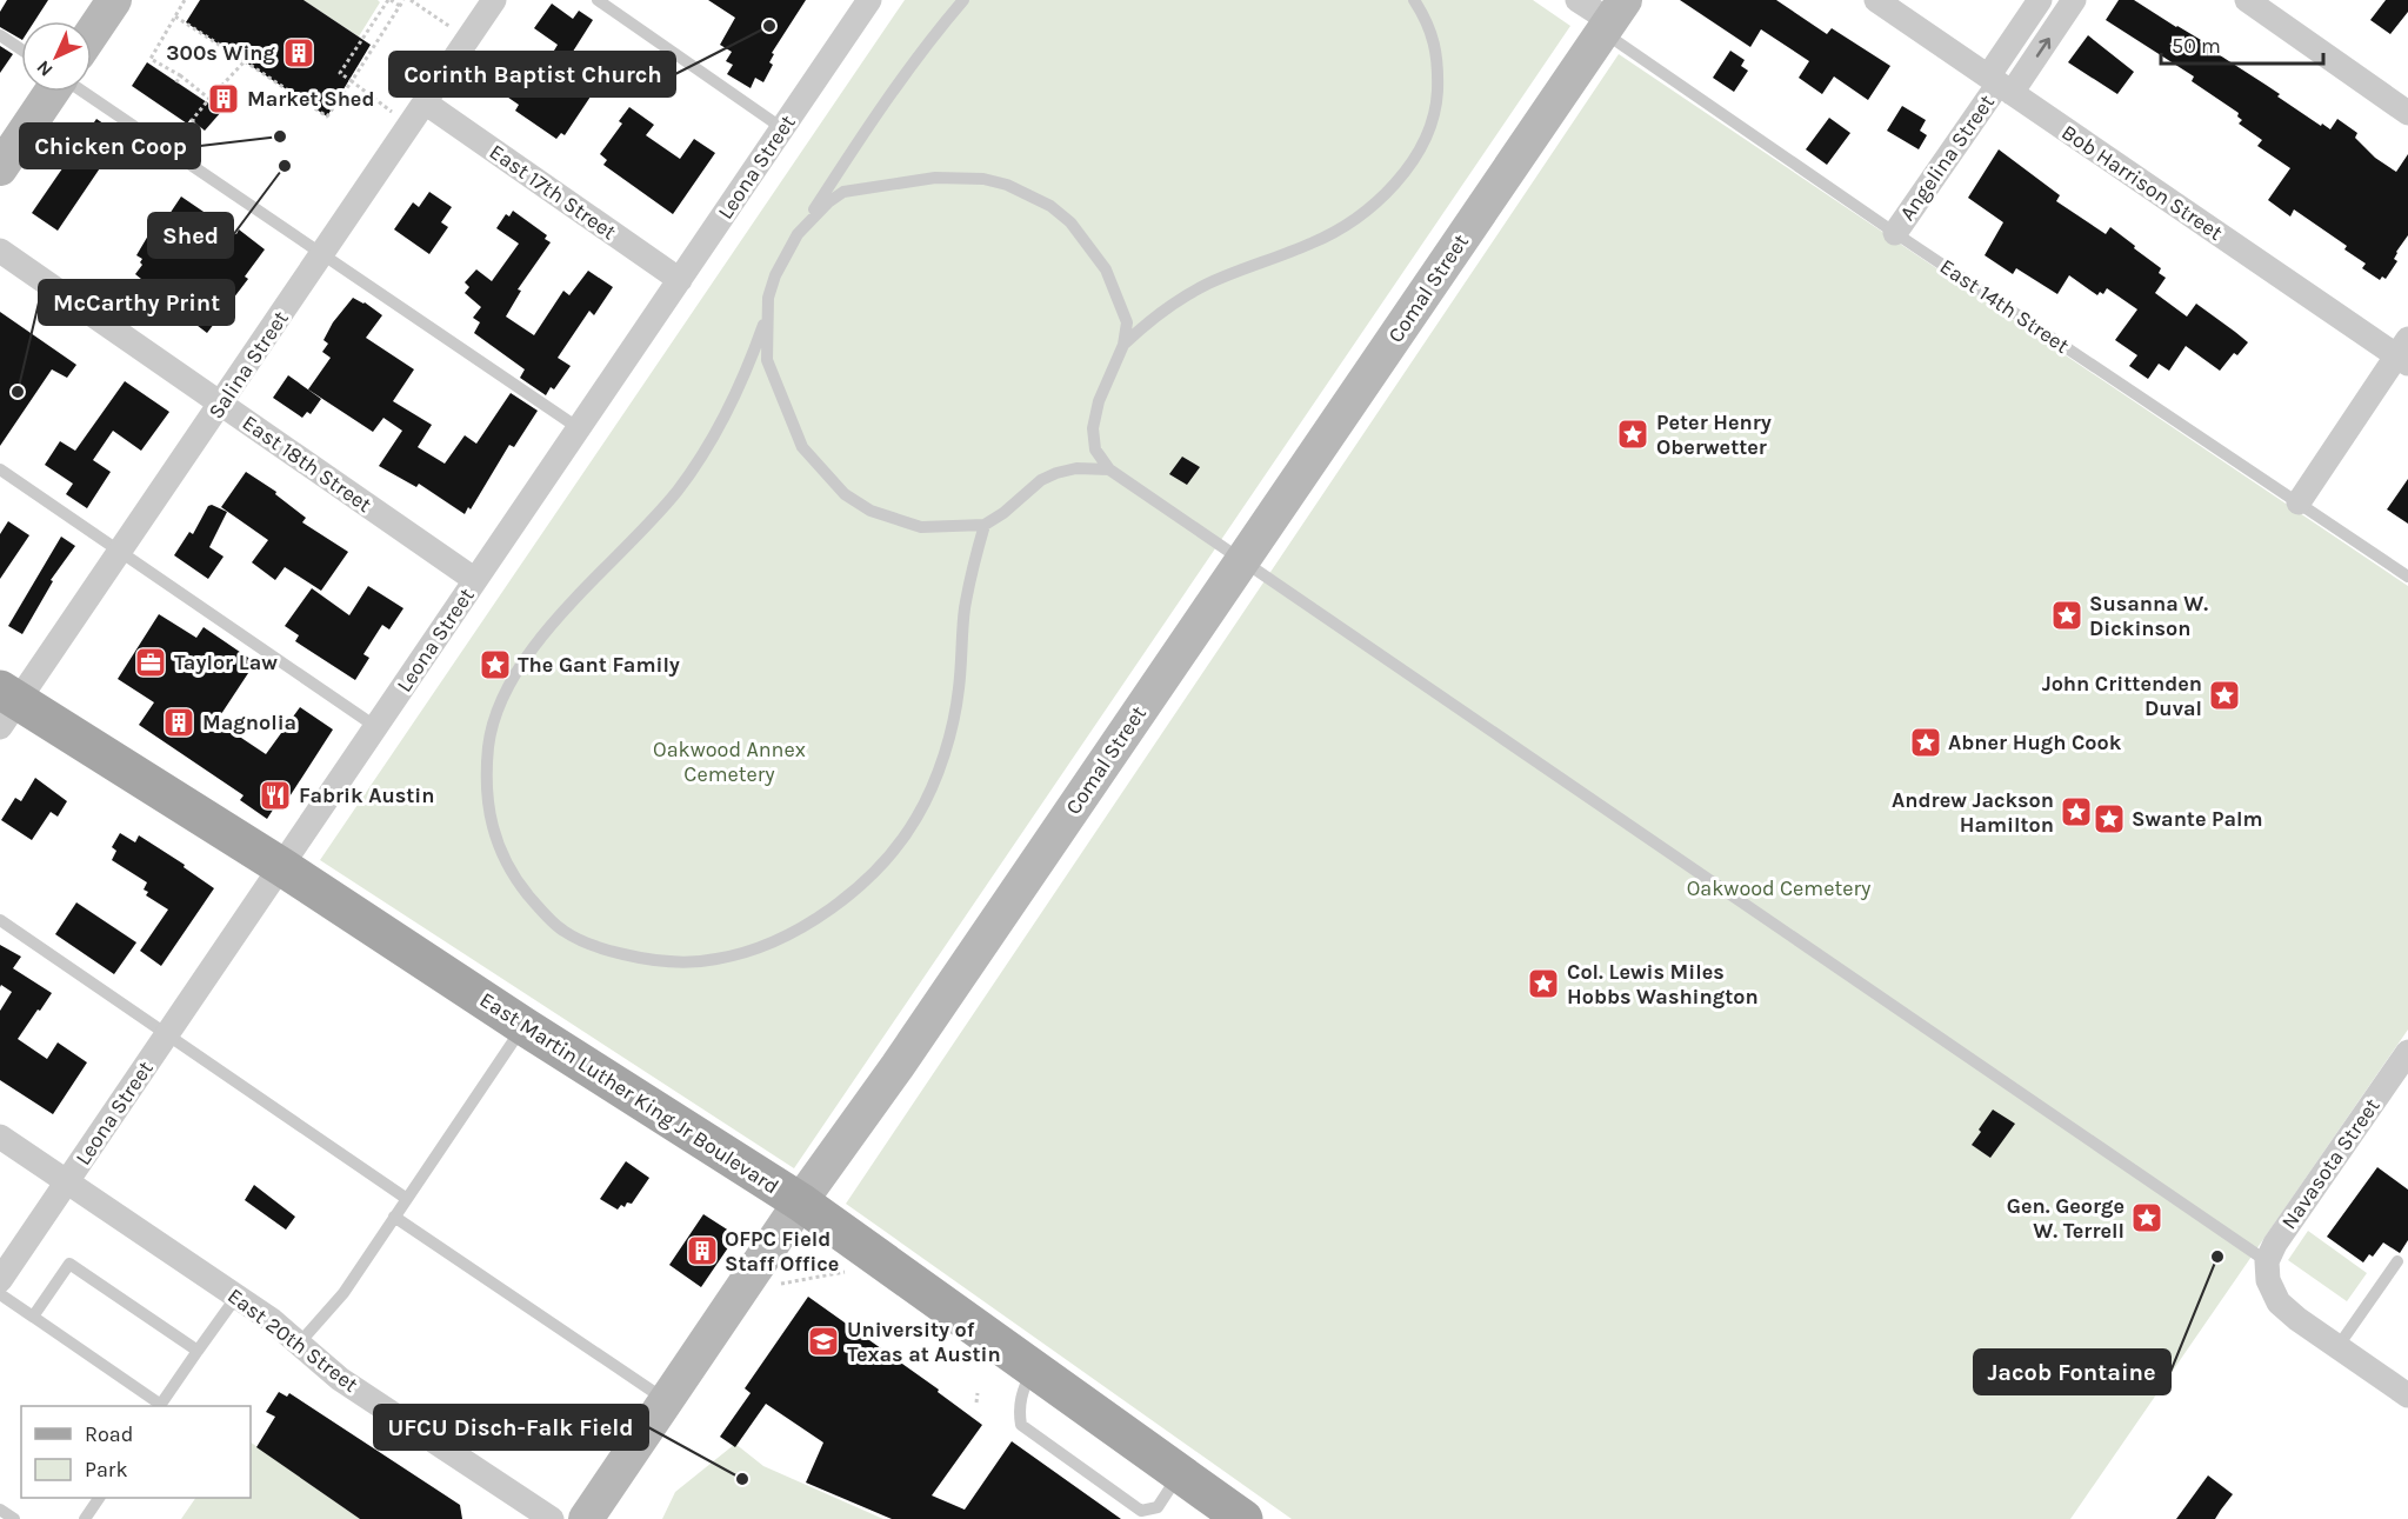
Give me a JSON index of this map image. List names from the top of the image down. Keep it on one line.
{"streets":{"main road":["East Martin Luther King Jr Boulevard"],"street":["Angelina Street","Leona Street","Bob Harrison Street","East 17th Street","Comal Street","East 14th Street","Salina Street","East 18th Street","Navasota Street","East 20th Street"]},"crossings":[["Angelina Street","Bob Harrison Street"],["Angelina Street","East 14th Street"],["Leona Street","East 17th Street"],["Leona Street","East 18th Street"],["Leona Street","East Martin Luther King Jr Boulevard"],["Leona Street","East 20th Street"],["East 17th Street","Salina Street"],["Comal Street","East 14th Street"],["Comal Street","East Martin Luther King Jr Boulevard"],["Salina Street","East 18th Street"],["Salina Street","East Martin Luther King Jr Boulevard"]],"parks":["Oakwood Annex Cemetery","Oakwood Cemetery"],"places":{"other":["Corinth Baptist Church","Chicken Coop","Shed","McCarthy Print","Jacob Fontaine","UFCU Disch-Falk Field"],"building":["300s Wing","Market Shed","Magnolia","OFPC Field Staff Office"],"place":["Peter Henry Oberwetter","Susanna W. Dickinson","The Gant Family","John Crittenden Duval","Abner Hugh Cook","Andrew Jackson Hamilton","Swante Palm","Col. Lewis Miles Hobbs Washington","Gen. George W. Terrell"],"office":["Taylor Law"],"restaurant":["Fabrik Austin"],"school or university":["University of Texas at Austin"]},"legend":["Road","Park"],"scale_bar":"50 m","north":"bottom left"}
